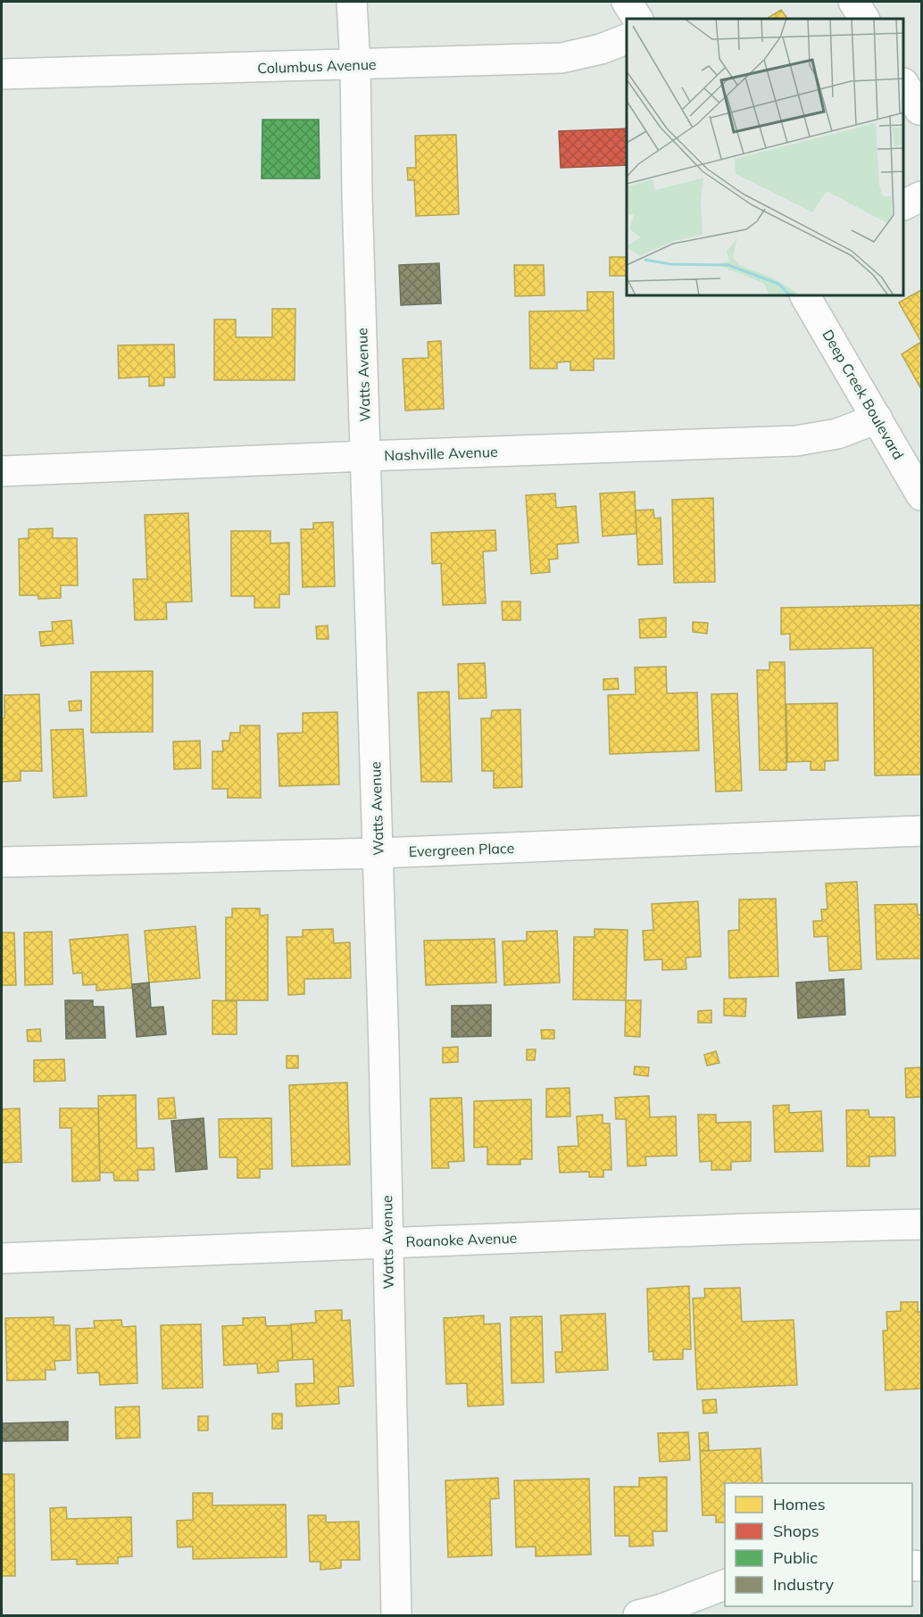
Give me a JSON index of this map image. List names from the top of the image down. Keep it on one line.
{"streets":{"street":["Columbus Avenue","Watts Avenue","Deep Creek Boulevard","Nashville Avenue","Evergreen Place","Roanoke Avenue"]},"crossings":[["Columbus Avenue","Watts Avenue"],["Watts Avenue","Nashville Avenue"],["Watts Avenue","Evergreen Place"],["Watts Avenue","Roanoke Avenue"],["Deep Creek Boulevard","Nashville Avenue"]],"legend":["Homes","Shops","Public","Industry"]}
